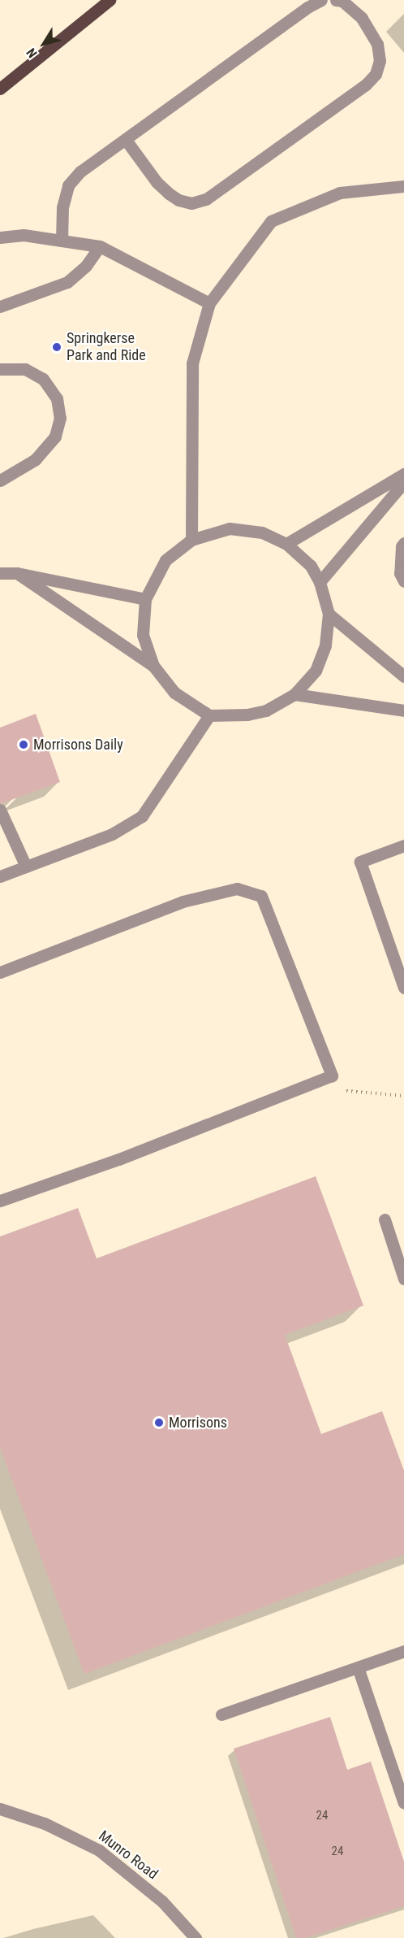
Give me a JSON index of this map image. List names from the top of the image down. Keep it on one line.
{"streets":{"street":["Munro Road"]},"places":["Springkerse Park and Ride","Morrisons Daily","Morrisons"],"house_numbers":["24","24"],"north":"bottom left"}
